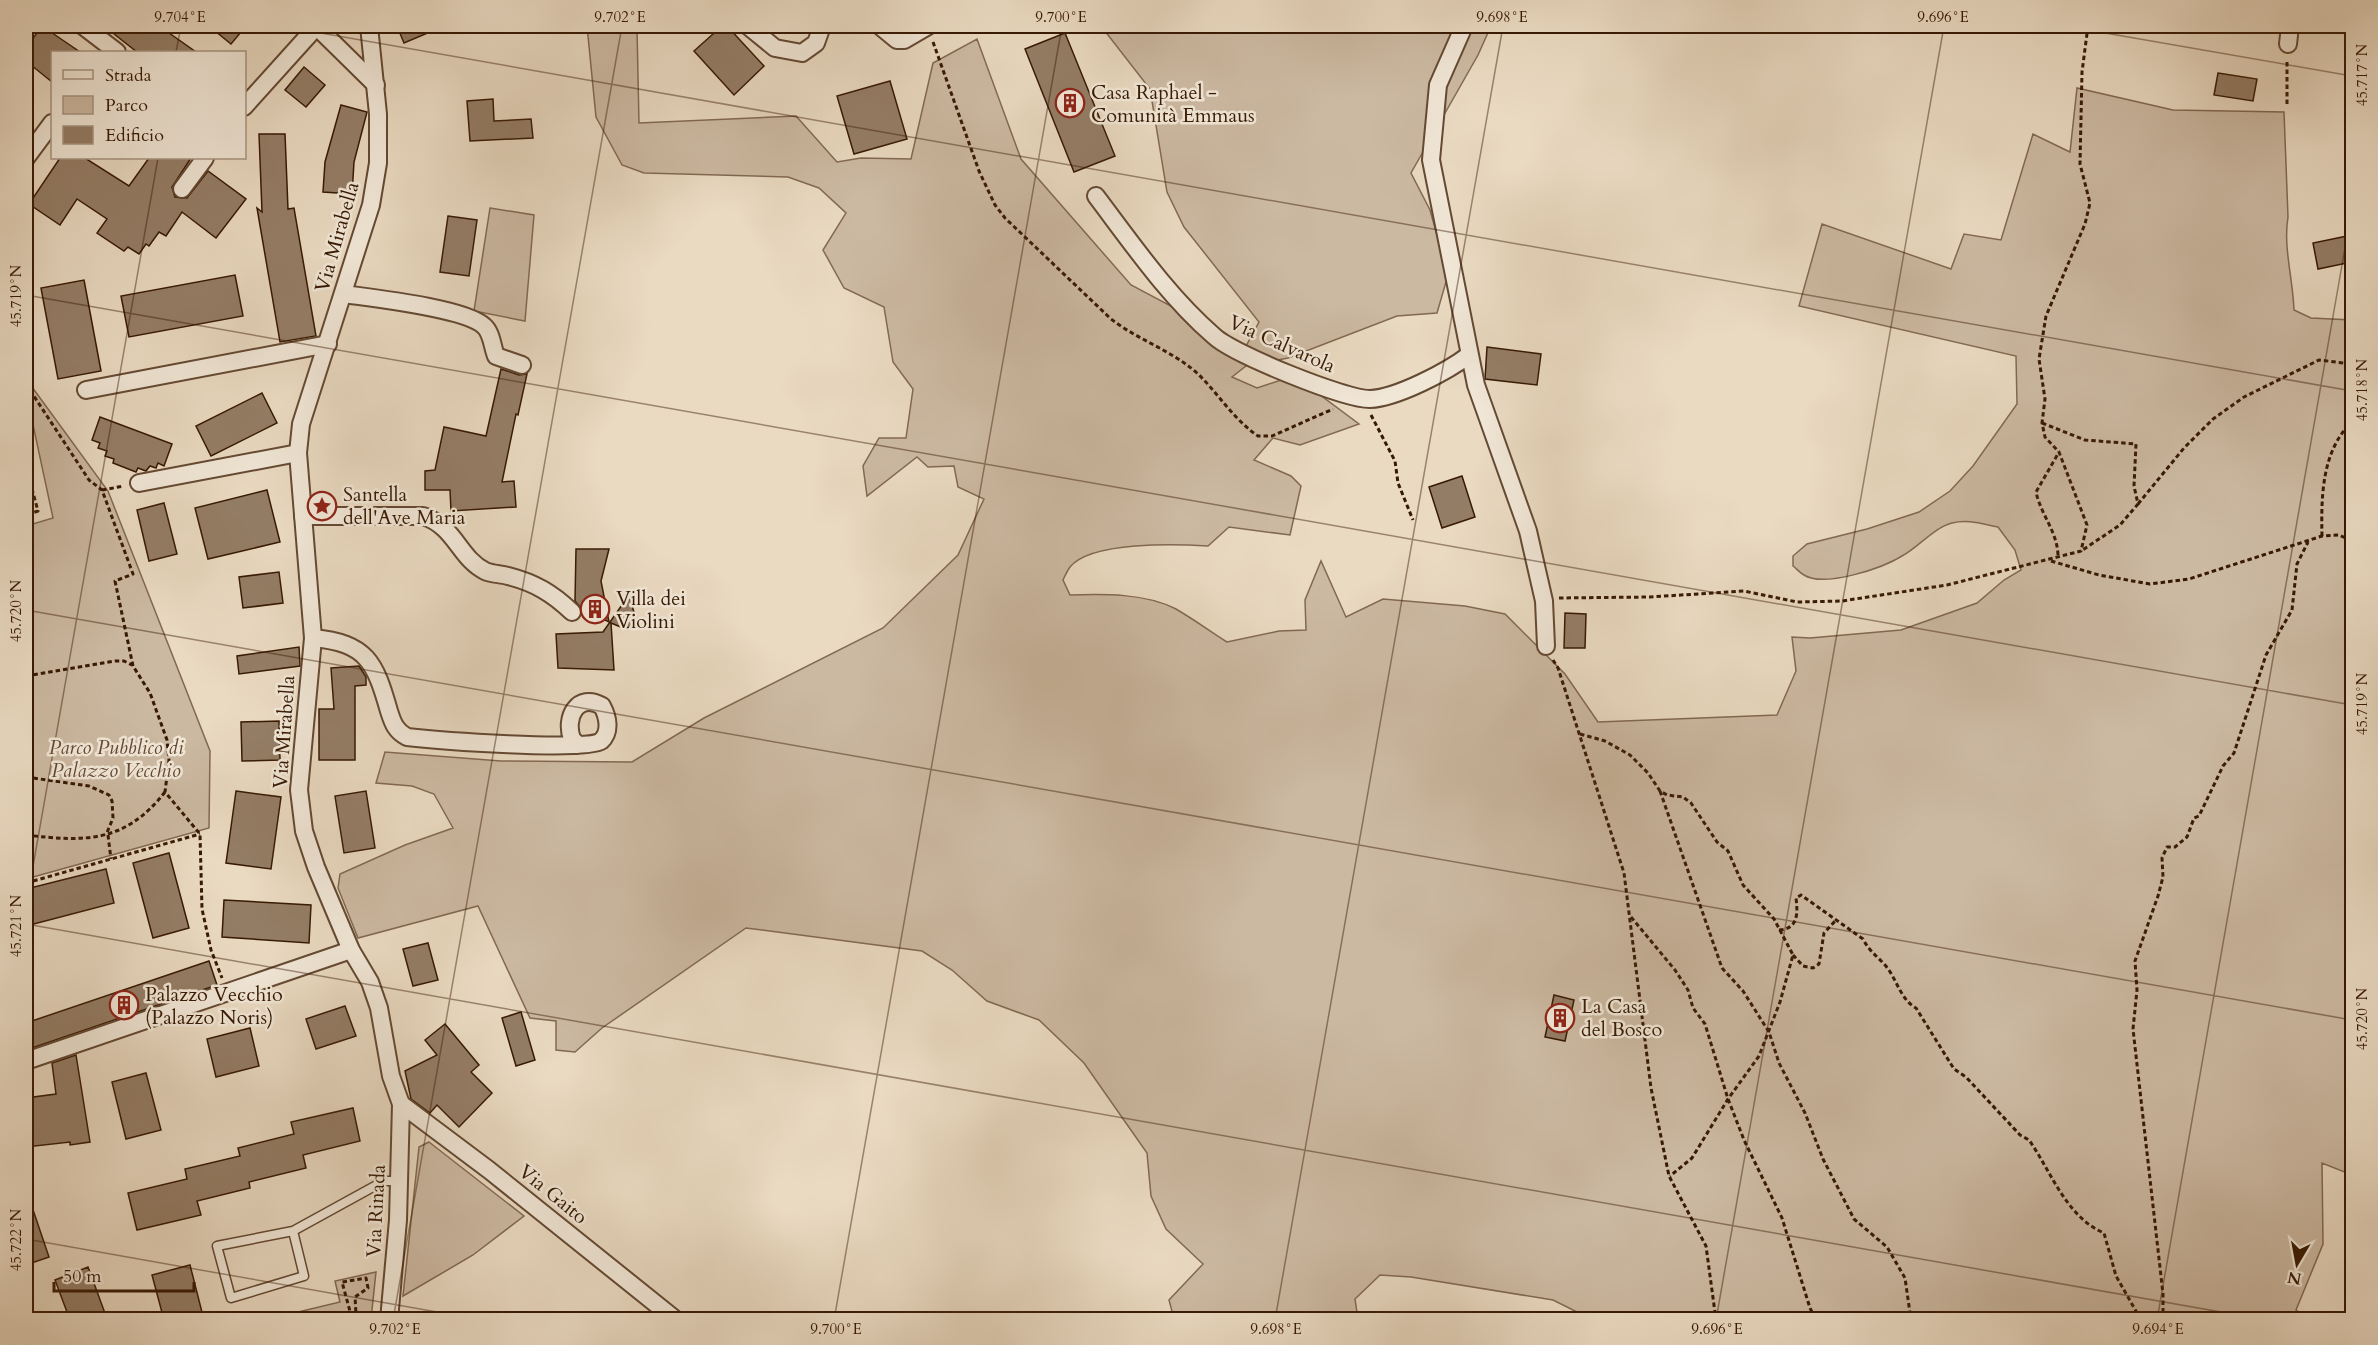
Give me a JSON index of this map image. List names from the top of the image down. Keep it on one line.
{"streets":{"street":["Via Mirabella","Via Calvarola","Via Gaito","Via Rinada"]},"crossings":[["Via Mirabella","Via Gaito"],["Via Mirabella","Via Rinada"],["Via Gaito","Via Rinada"]],"parks":["Parco Pubblico di Palazzo Vecchio"],"places":{"building":["Casa Raphael - Comunità Emmaus","Villa dei Violini","Palazzo Vecchio (Palazzo Noris)","La Casa del Bosco"],"place":["Santella dell'Ave Maria"]},"legend":["Strada","Parco","Edificio"],"scale_bar":"50 m","north":"bottom","coordinates":["9.704°E","9.702°E","9.700°E","9.698°E","9.696°E","45.717°N","45.719°N","45.718°N","45.720°N","45.721°N","45.722°N","9.694°E"]}
